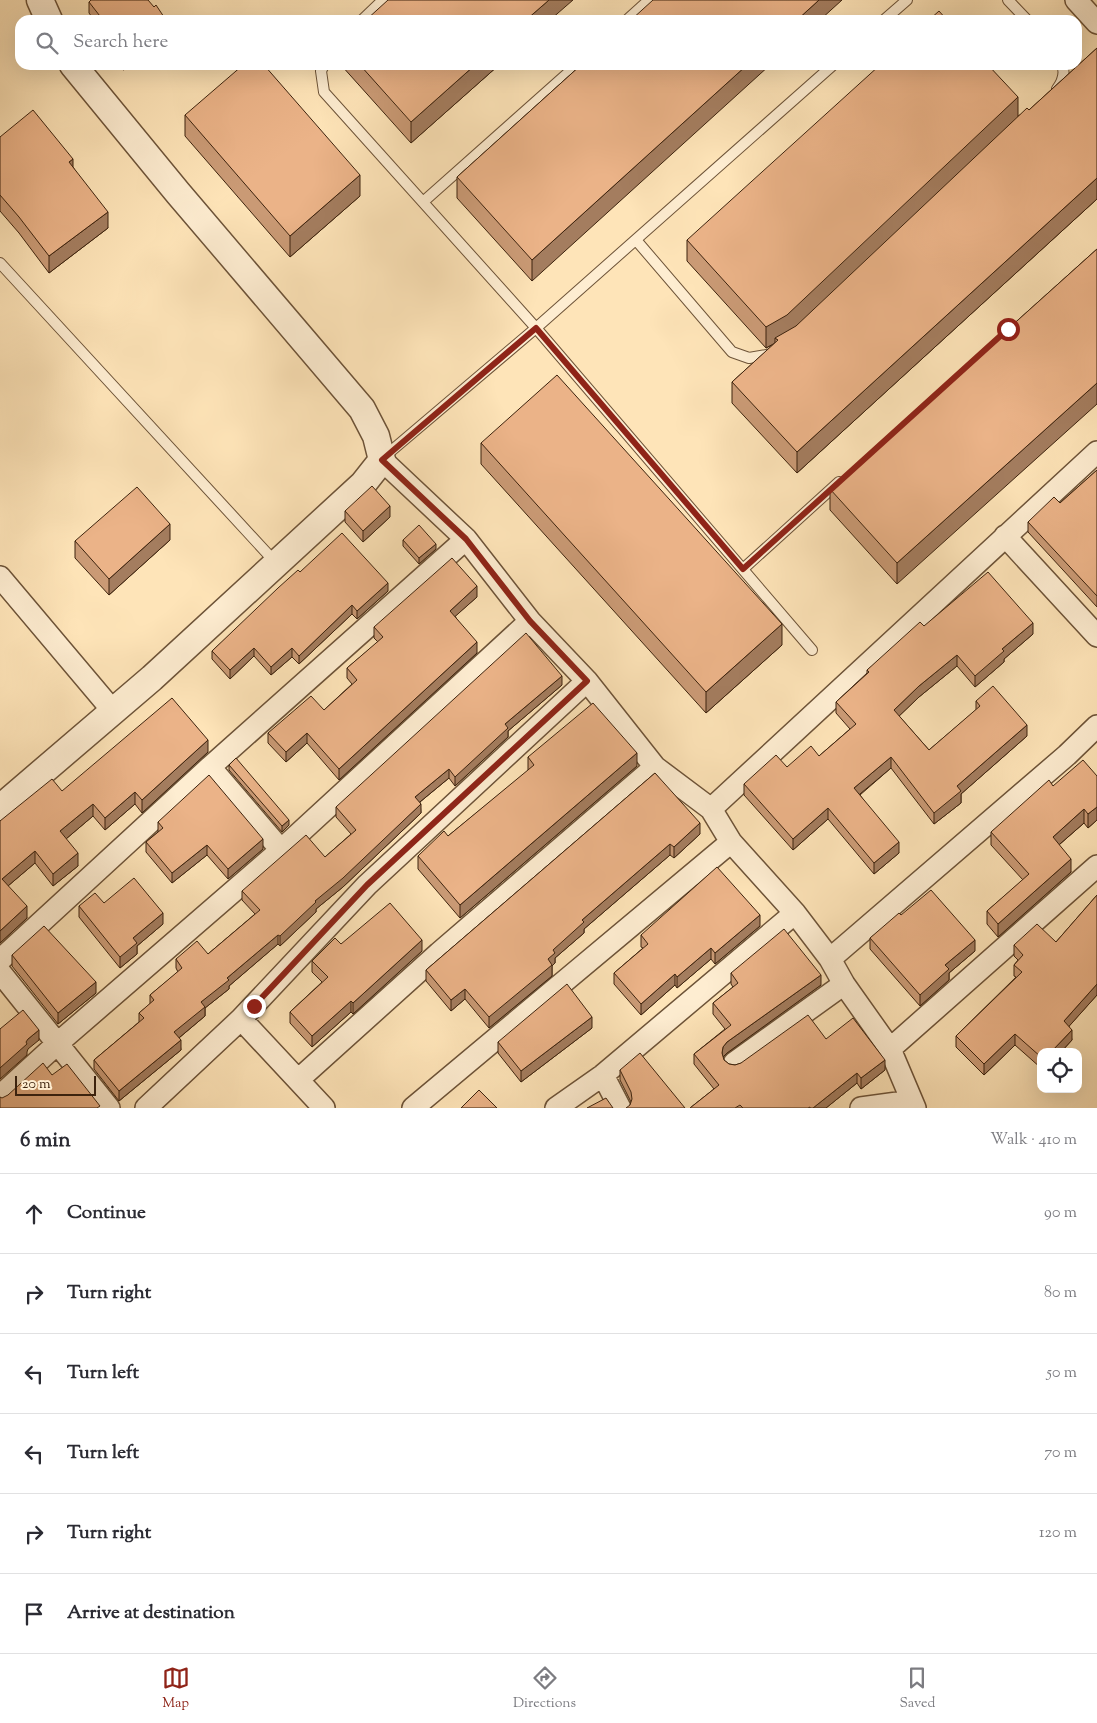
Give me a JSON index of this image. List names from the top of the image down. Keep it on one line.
{"scale_bar":"20 m","page":{"search":"Search here","scale":"20 m","heading":["6 min","Walk · 410 m"],"list":[["Continue","90 m"],["Turn right","80 m"],["Turn left","50 m"],["Turn left","70 m"],["Turn right","120 m"],"Arrive at destination"],"nav":["Map","Directions","Saved"]}}
